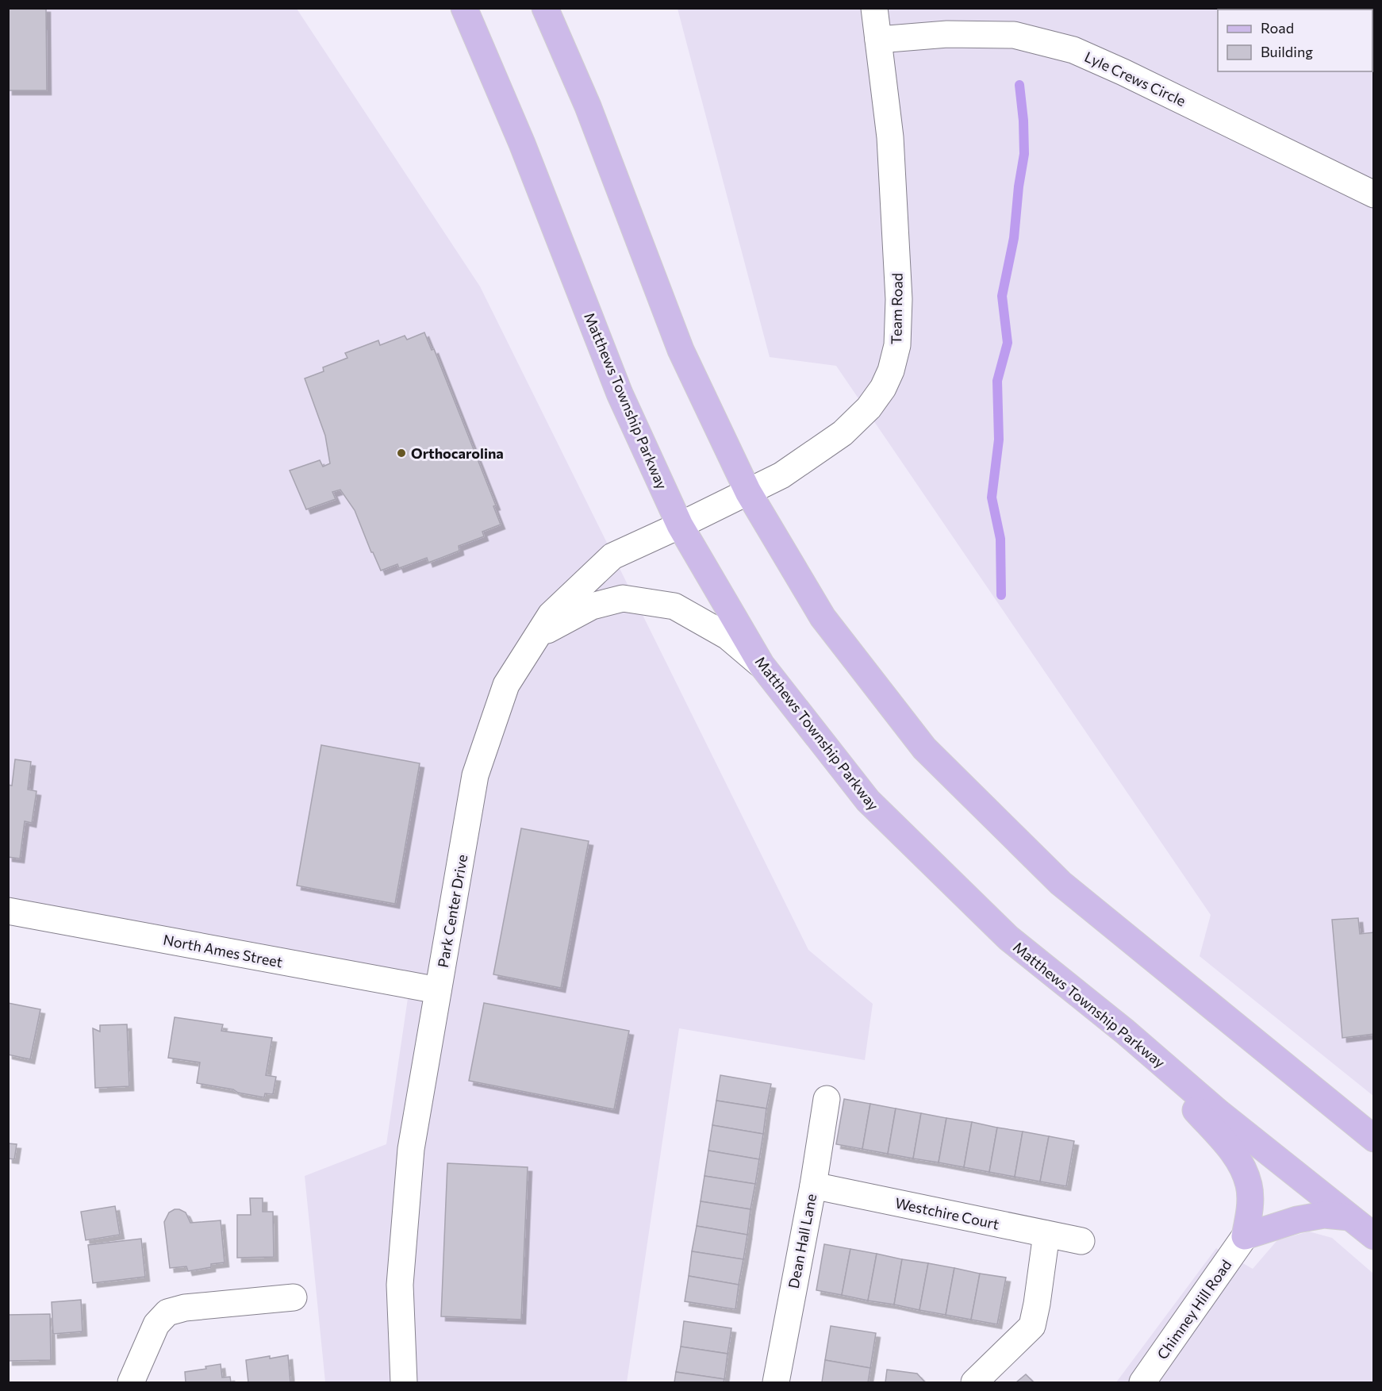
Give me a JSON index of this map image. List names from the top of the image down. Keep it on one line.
{"streets":{"main road":["Matthews Township Parkway"],"street":["Lyle Crews Circle","Team Road","Park Center Drive","North Ames Street","Westchire Court","Dean Hall Lane","Chimney Hill Road"]},"crossings":[["Lyle Crews Circle","Team Road"],["Team Road","Matthews Township Parkway"],["Team Road","Park Center Drive"],["Matthews Township Parkway","Park Center Drive"],["Park Center Drive","North Ames Street"],["Westchire Court","Dean Hall Lane"]],"places":["Orthocarolina"],"legend":["Road","Building"]}
